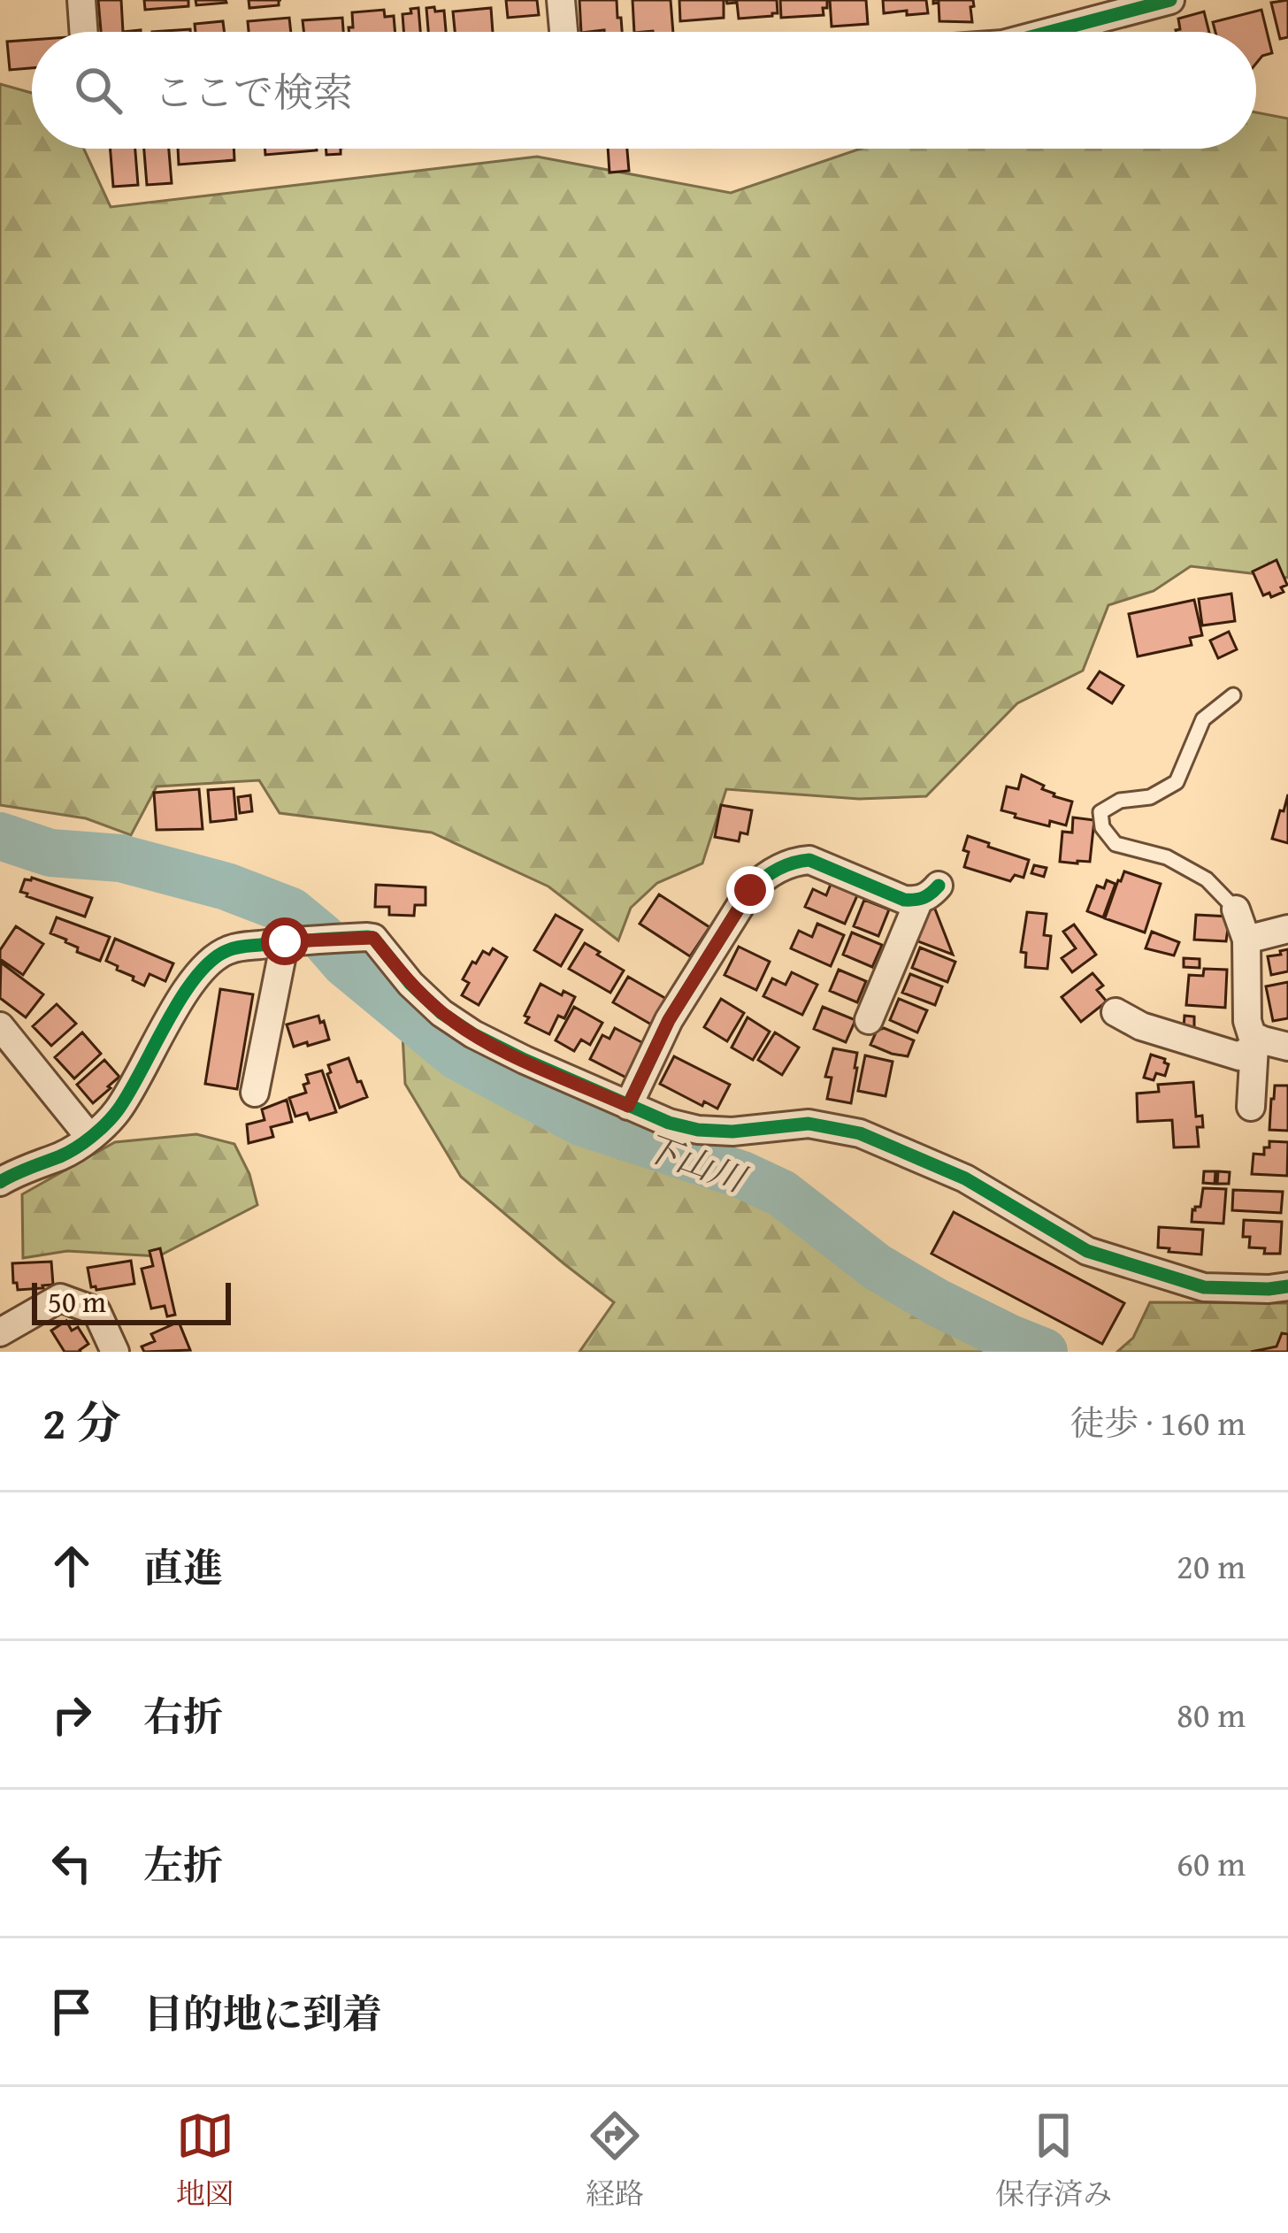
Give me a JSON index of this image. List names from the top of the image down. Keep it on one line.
{"water":["下山川"],"scale_bar":"50 m","page":{"search":"ここで検索","scale":"50 m","heading":["2 分","徒歩 · 160 m"],"list":[["直進","20 m"],["右折","80 m"],["左折","60 m"],"目的地に到着"],"nav":["地図","経路","保存済み"]}}
